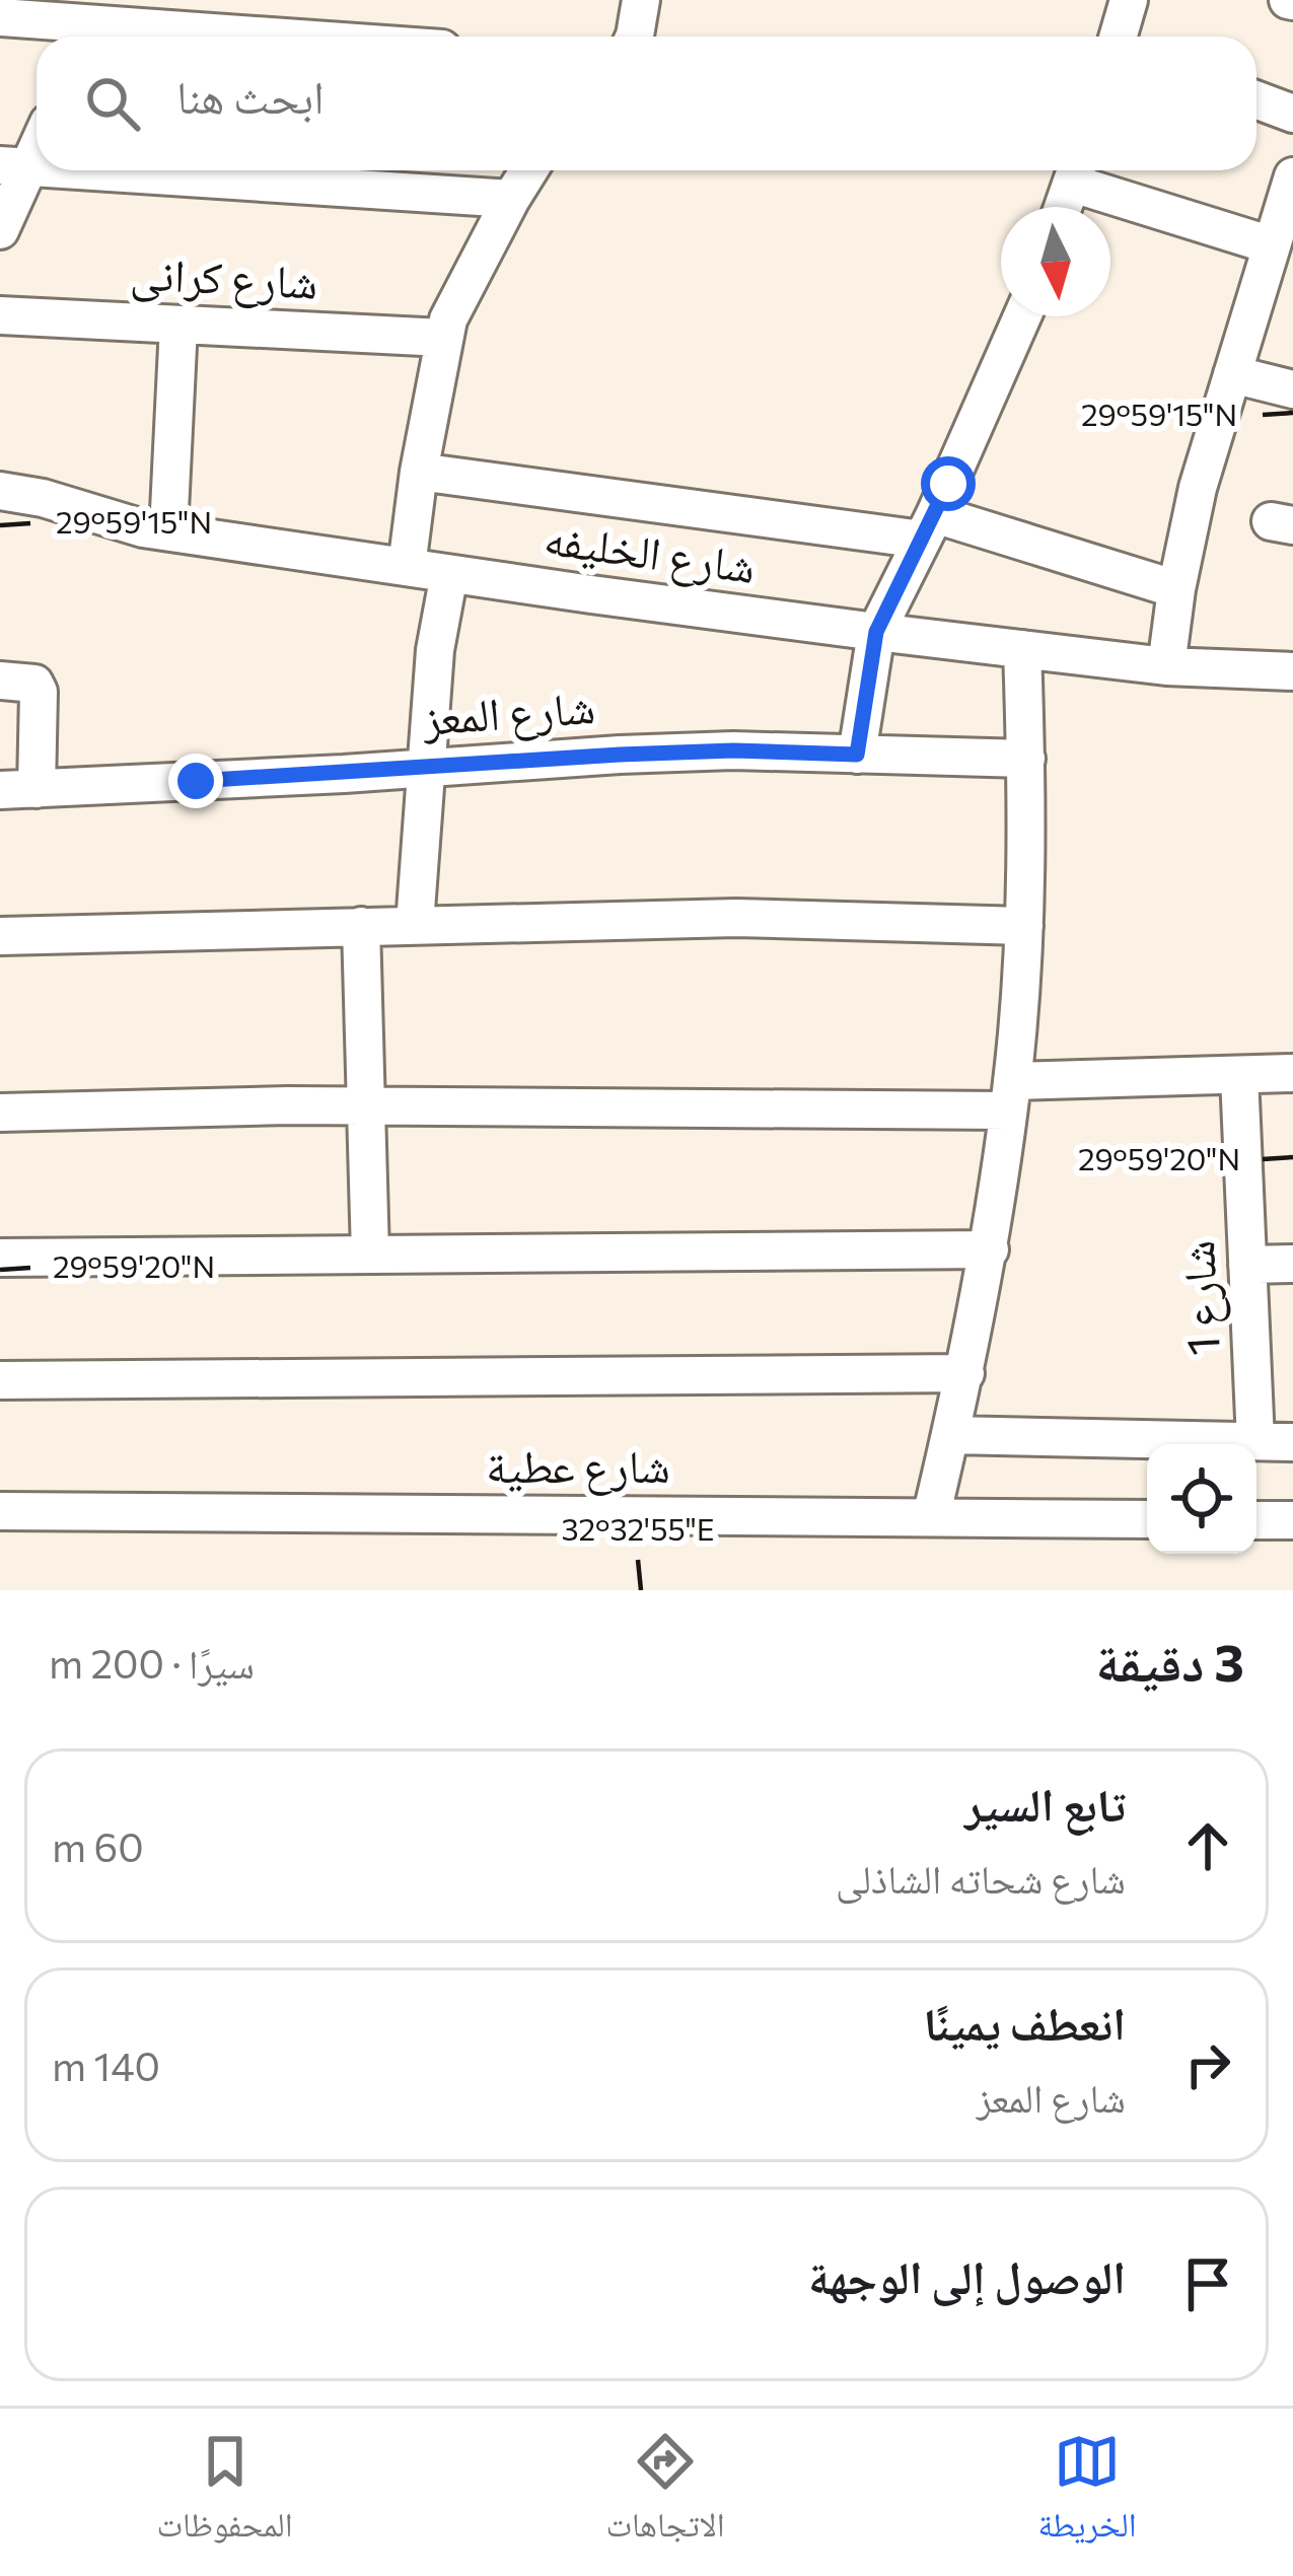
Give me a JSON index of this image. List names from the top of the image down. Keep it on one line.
{"streets":{"street":["شارع كرانى","شارع الخليفه","شارع المعز","شارع 1","شارع عطية"]},"north":"bottom","page":{"search":"ابحث هنا","heading":["3 دقيقة","سيرًا · 200 m"],"list":[["تابع السير","شارع شحاته الشاذلى","60 m"],["انعطف يمينًا","شارع المعز","140 m"],"الوصول إلى الوجهة"],"nav":["الخريطة","الاتجاهات","المحفوظات"]},"coordinates":["29°59'15\"N","29°59'20\"N","32°32'55\"E"]}
